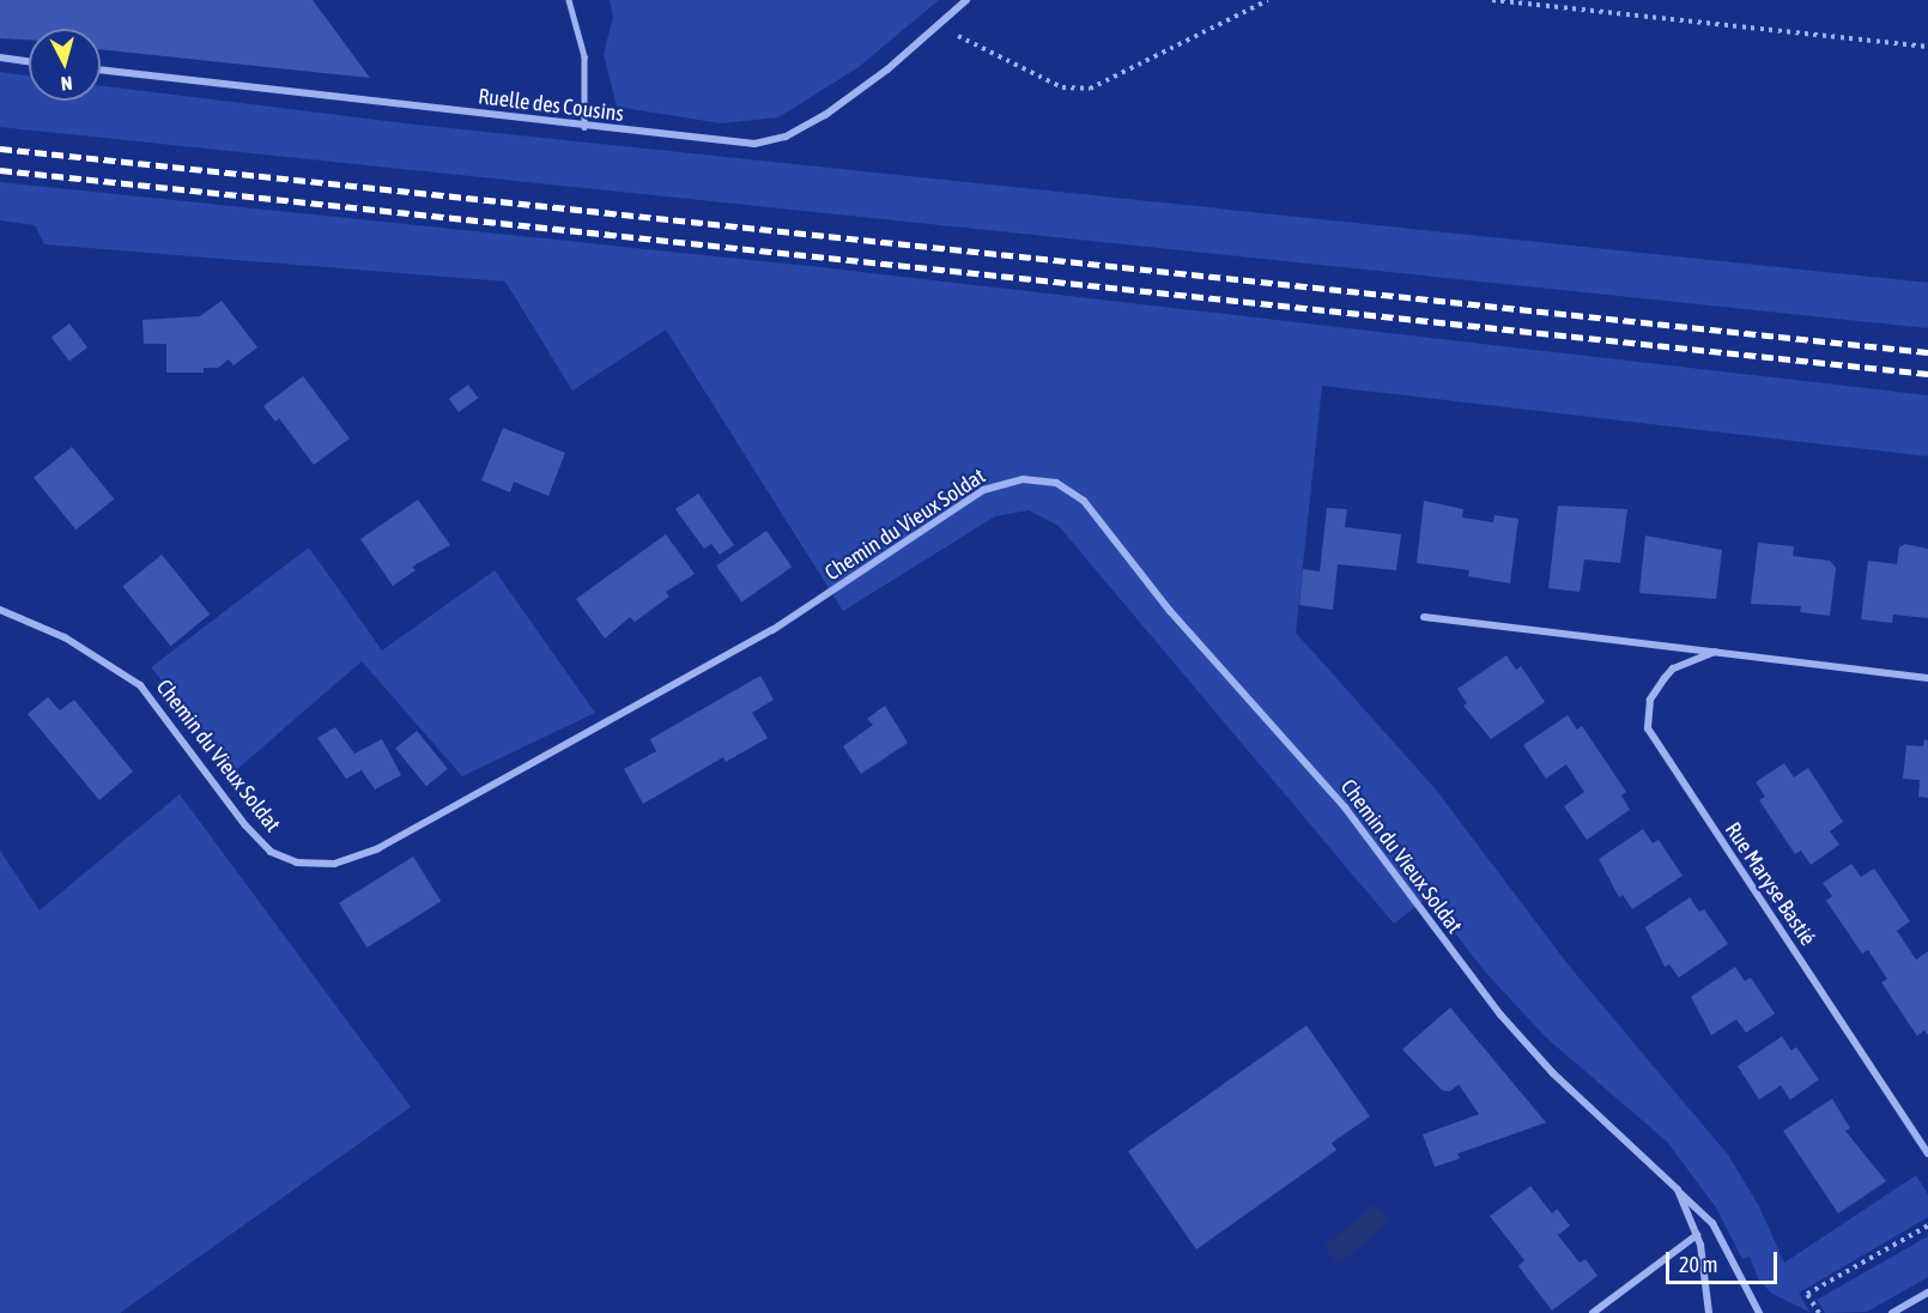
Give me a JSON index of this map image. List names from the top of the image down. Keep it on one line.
{"streets":{"street":["Ruelle des Cousins","Chemin du Vieux Soldat","Rue Maryse Bastié"]},"scale_bar":"20 m","north":"bottom"}
